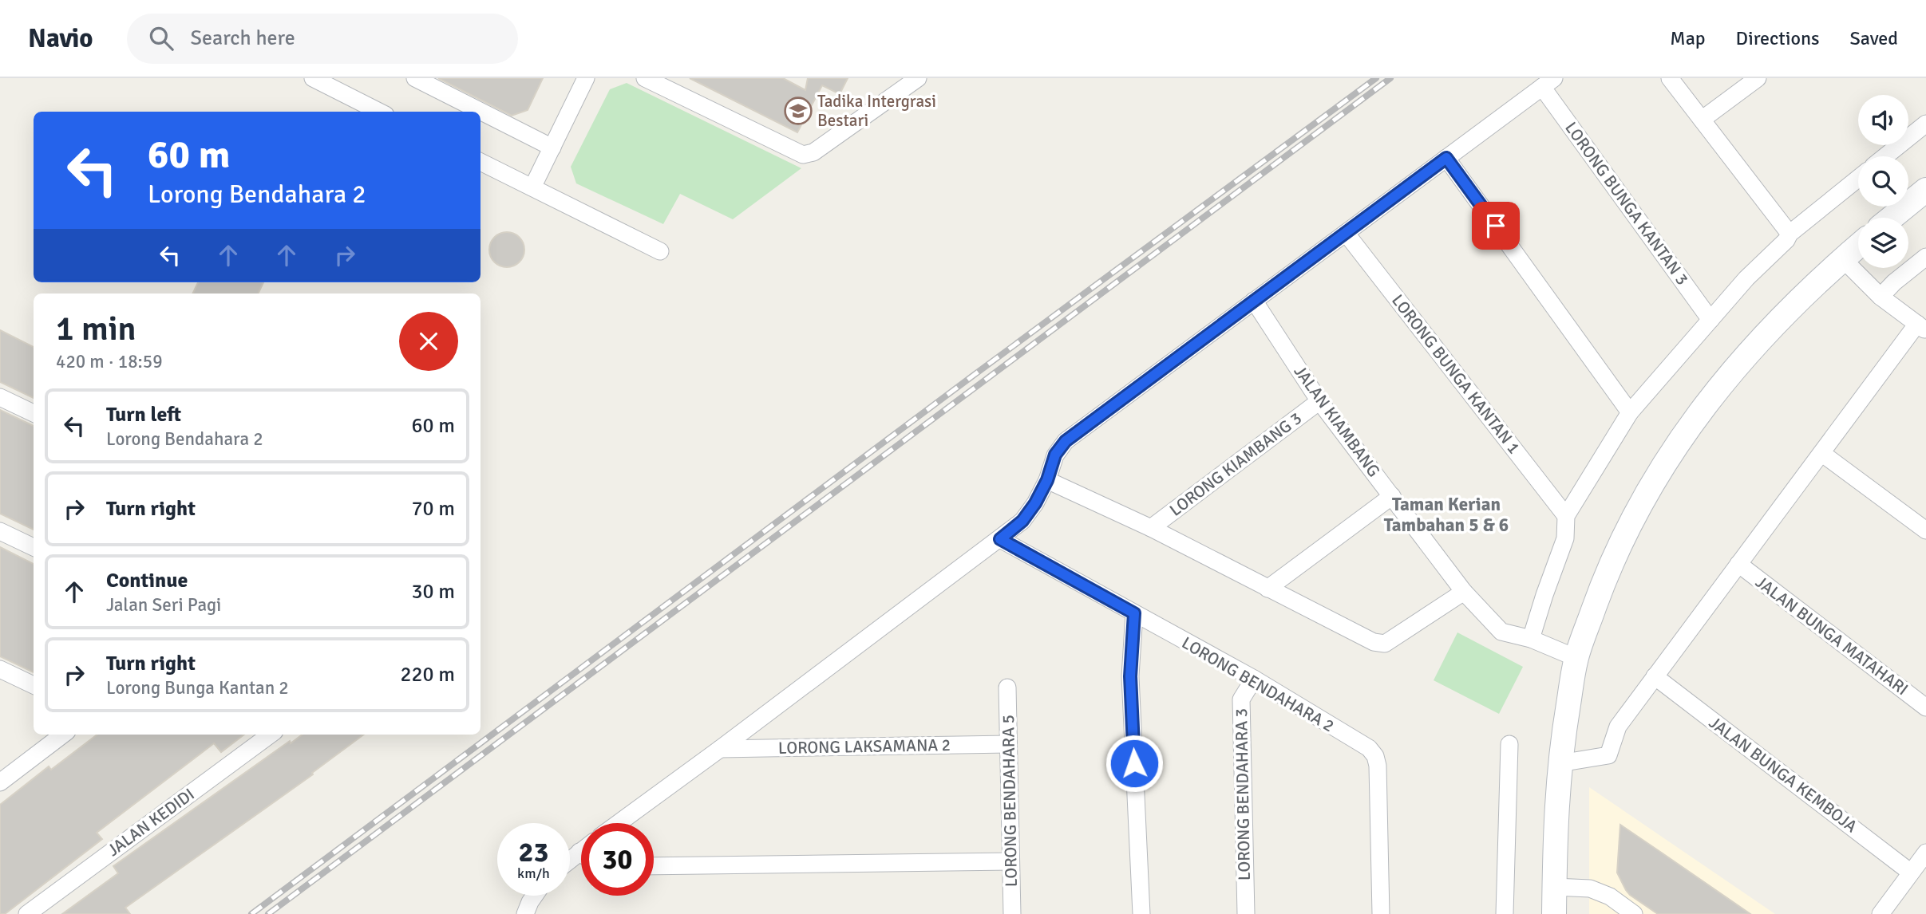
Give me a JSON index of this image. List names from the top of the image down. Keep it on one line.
{"streets":{"street":["LORONG BUNGA KANTAN 3","LORONG BUNGA KANTAN 1","JALAN KIAMBANG","LORONG KIAMBANG 3","JALAN BUNGA MATAHARI","LORONG BENDAHARA 2","LORONG LAKSAMANA 2","JALAN BUNGA KEMBOJA","LORONG BENDAHARA 3","LORONG BENDAHARA 5","JALAN KEDIDI"]},"crossings":[["JALAN KIAMBANG","LORONG KIAMBANG 3"],["LORONG BENDAHARA 2","LORONG BENDAHARA 3"],["LORONG LAKSAMANA 2","LORONG BENDAHARA 5"]],"districts":["Taman Kerian Tambahan 5 & 6"],"places":{"school or university":["Tadika Intergrasi Bestari"]},"page":{"header":"Navio","search":"Search here","nav":["Map","Directions","Saved"],"turn":["60 m","Lorong Bendahara 2"],"heading":["1 min","420 m · 18:59"],"list":[{"name":"Turn left","note":"Lorong Bendahara 2","value":"60 m"},{"name":"Turn right","value":"70 m"},{"name":"Continue","note":"Jalan Seri Pagi","value":"30 m"},{"name":"Turn right","note":"Lorong Bunga Kantan 2","value":"220 m"}],"speed":"23 km/h","limit":"30"}}
